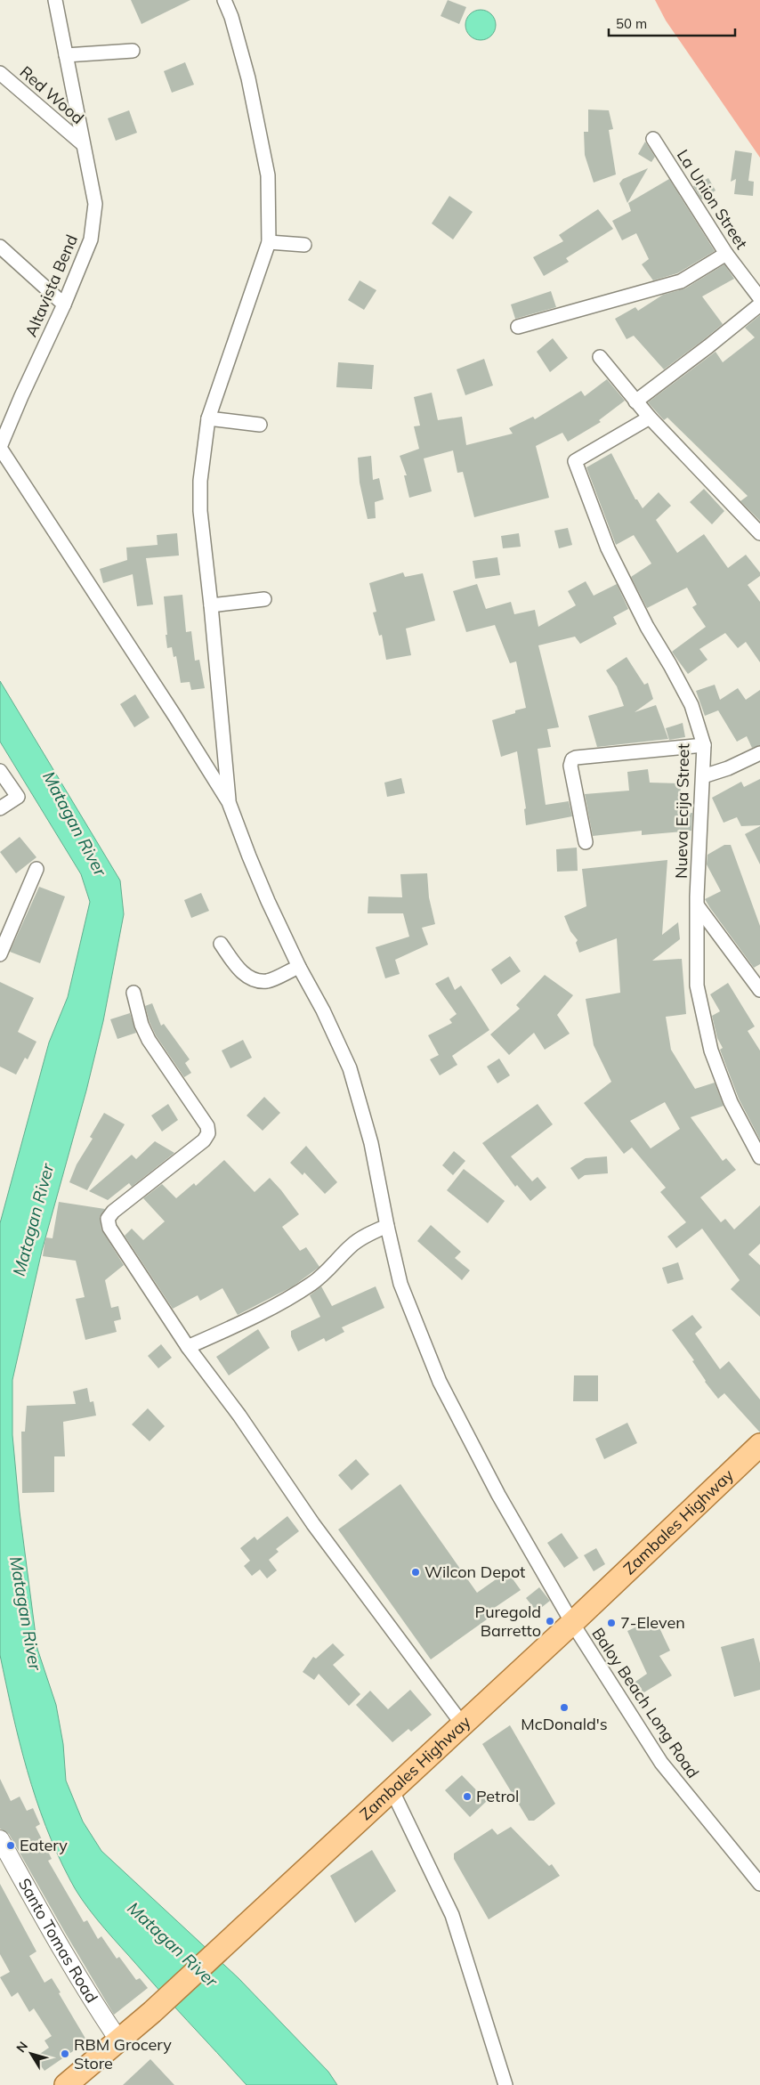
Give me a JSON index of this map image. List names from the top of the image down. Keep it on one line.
{"streets":{"main road":["Zambales Highway"],"street":["Red Wood","La Union Street","Altavista Bend","Nueva Ecija Street","Baloy Beach Long Road","Santo Tomas Road"]},"crossings":[["Red Wood","Altavista Bend"],["Zambales Highway","Baloy Beach Long Road"],["Zambales Highway","Santo Tomas Road"]],"water":["Matagan River"],"places":["Wilcon Depot","Puregold Barretto","7-Eleven","McDonald's","Petrol","Eatery","RBM Grocery Store"],"scale_bar":"50 m","north":"top left"}
